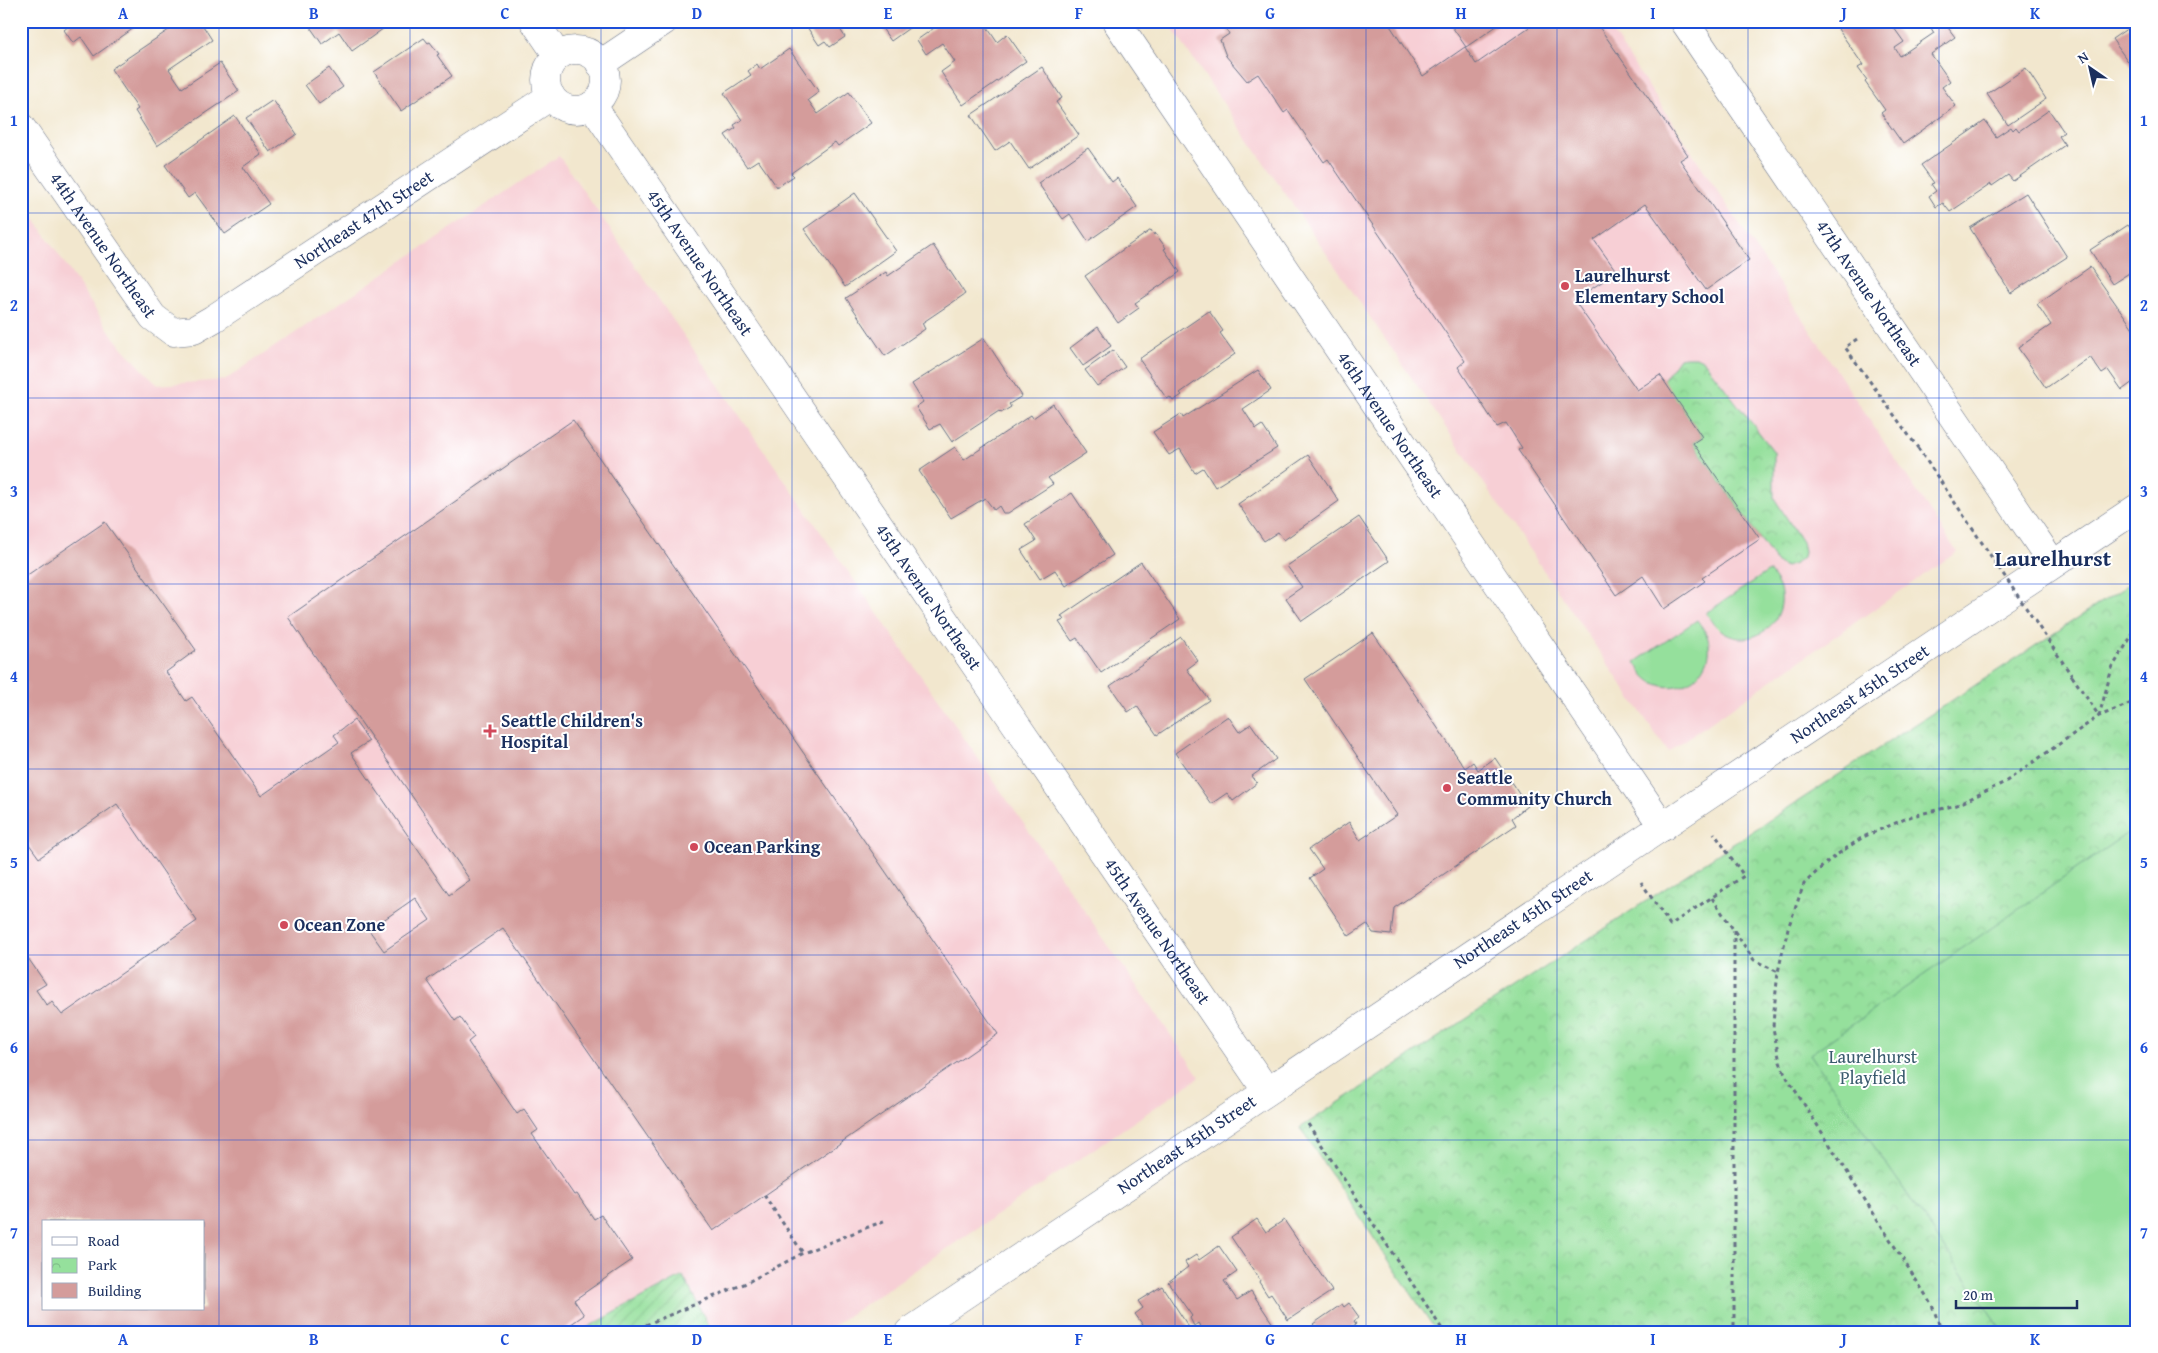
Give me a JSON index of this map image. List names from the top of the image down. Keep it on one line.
{"streets":{"street":["Northeast 47th Street","44th Avenue Northeast","45th Avenue Northeast","47th Avenue Northeast","46th Avenue Northeast","Northeast 45th Street"]},"crossings":[["Northeast 47th Street","44th Avenue Northeast"],["Northeast 47th Street","45th Avenue Northeast"],["45th Avenue Northeast","Northeast 45th Street"],["47th Avenue Northeast","Northeast 45th Street"],["46th Avenue Northeast","Northeast 45th Street"]],"districts":["Laurelhurst"],"parks":["Laurelhurst Playfield"],"places":{"other":["Laurelhurst Elementary School","Seattle Community Church","Ocean Parking","Ocean Zone"],"health":["Seattle Children's Hospital"]},"legend":["Road","Park","Building"],"scale_bar":"20 m","north":"top left","grid":{"columns":["A","B","C","D","E","F","G","H","I","J","K"],"rows":["1","2","3","4","5","6","7"]}}
